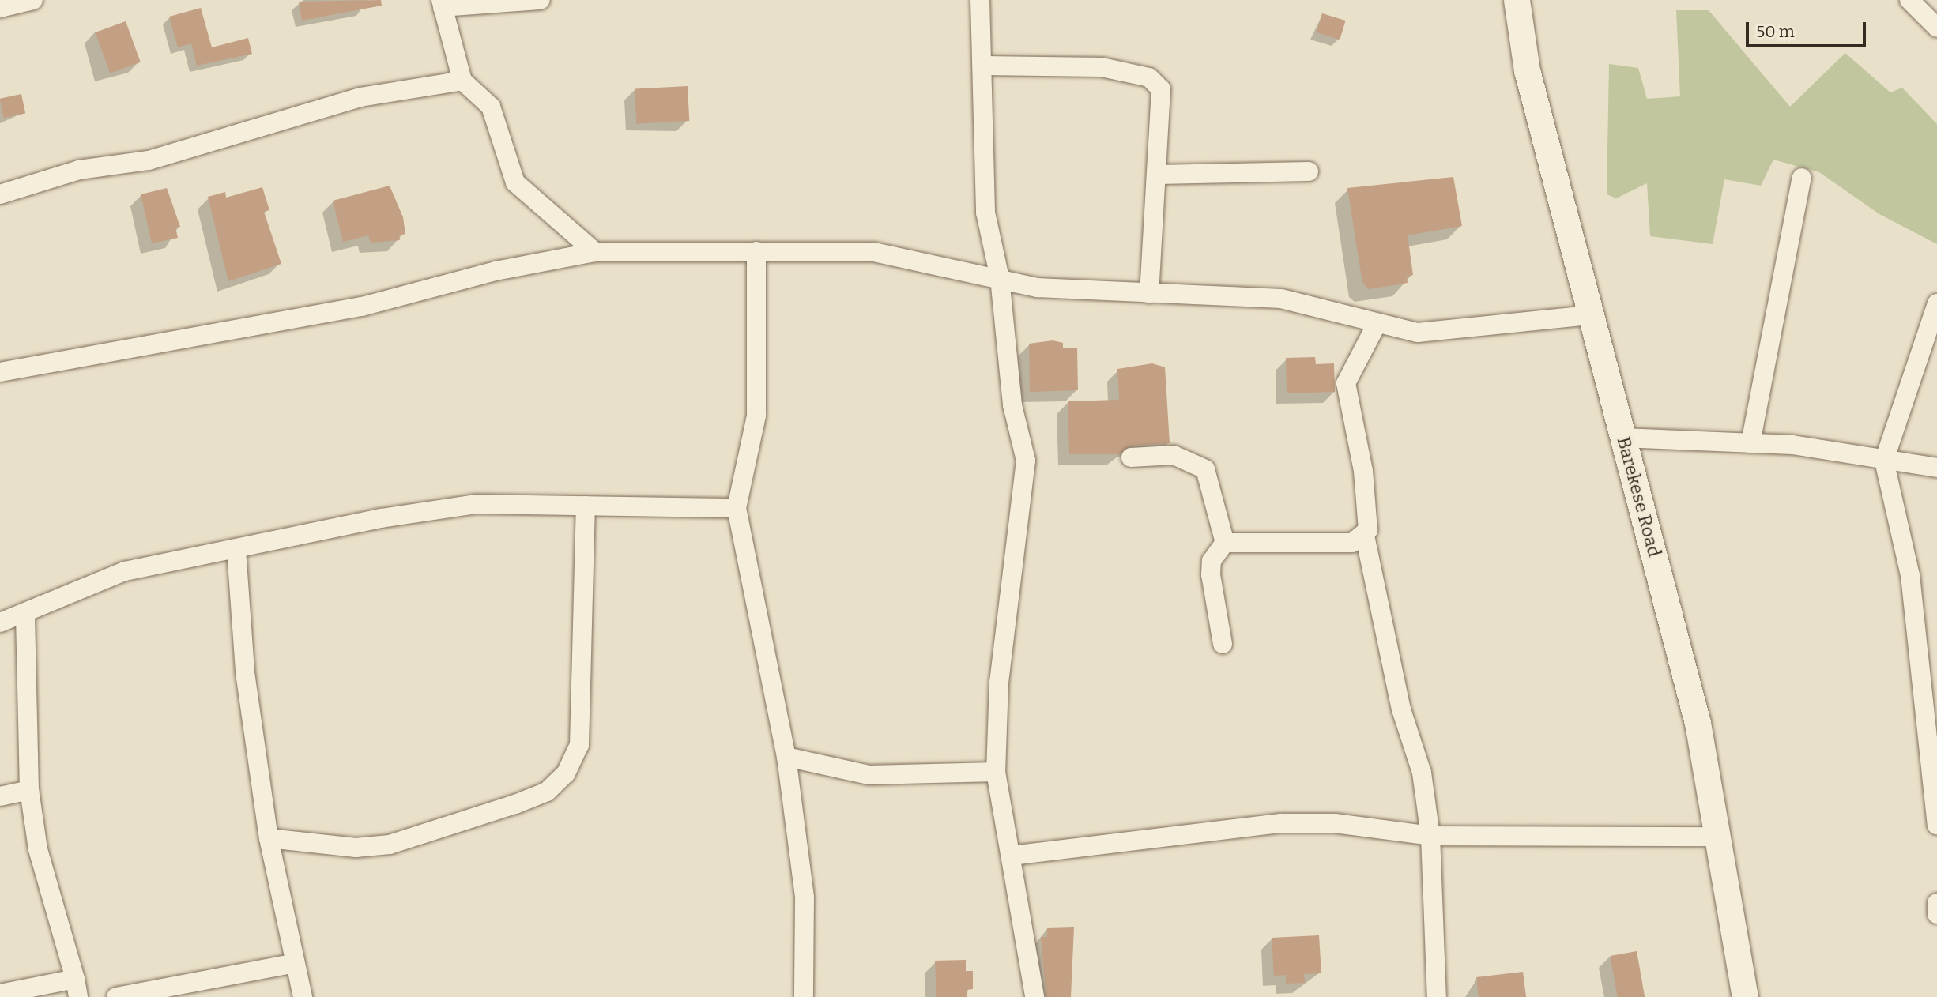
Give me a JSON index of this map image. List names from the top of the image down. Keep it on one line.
{"streets":{"main road":["Barekese Road"]},"scale_bar":"50 m"}
